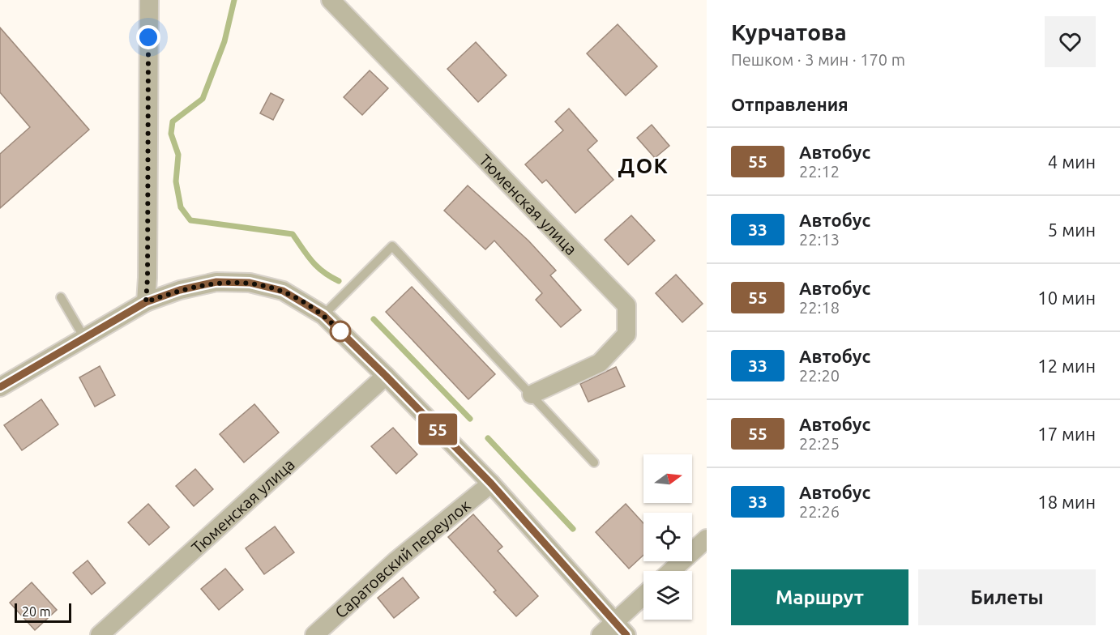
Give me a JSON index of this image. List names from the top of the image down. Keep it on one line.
{"streets":{"street":["Тюменская улица","Саратовский переулок"]},"districts":["ДОК"],"lines":["bus line 55"],"scale_bar":"20 m","north":"right","page":{"on_map":"55","heading":[["Курчатова","Пешком · 3 мин · 170 m"],"Отправления"],"list":[{"mark":"55","name":"Автобус","note":"22:12","value":"4 мин"},{"mark":"33","name":"Автобус","note":"22:13","value":"5 мин"},{"mark":"55","name":"Автобус","note":"22:18","value":"10 мин"},{"mark":"33","name":"Автобус","note":"22:20","value":"12 мин"},{"mark":"55","name":"Автобус","note":"22:25","value":"17 мин"},{"mark":"33","name":"Автобус","note":"22:26","value":"18 мин"}],"buttons":["Маршрут","Билеты"],"scale":"20 m"}}
